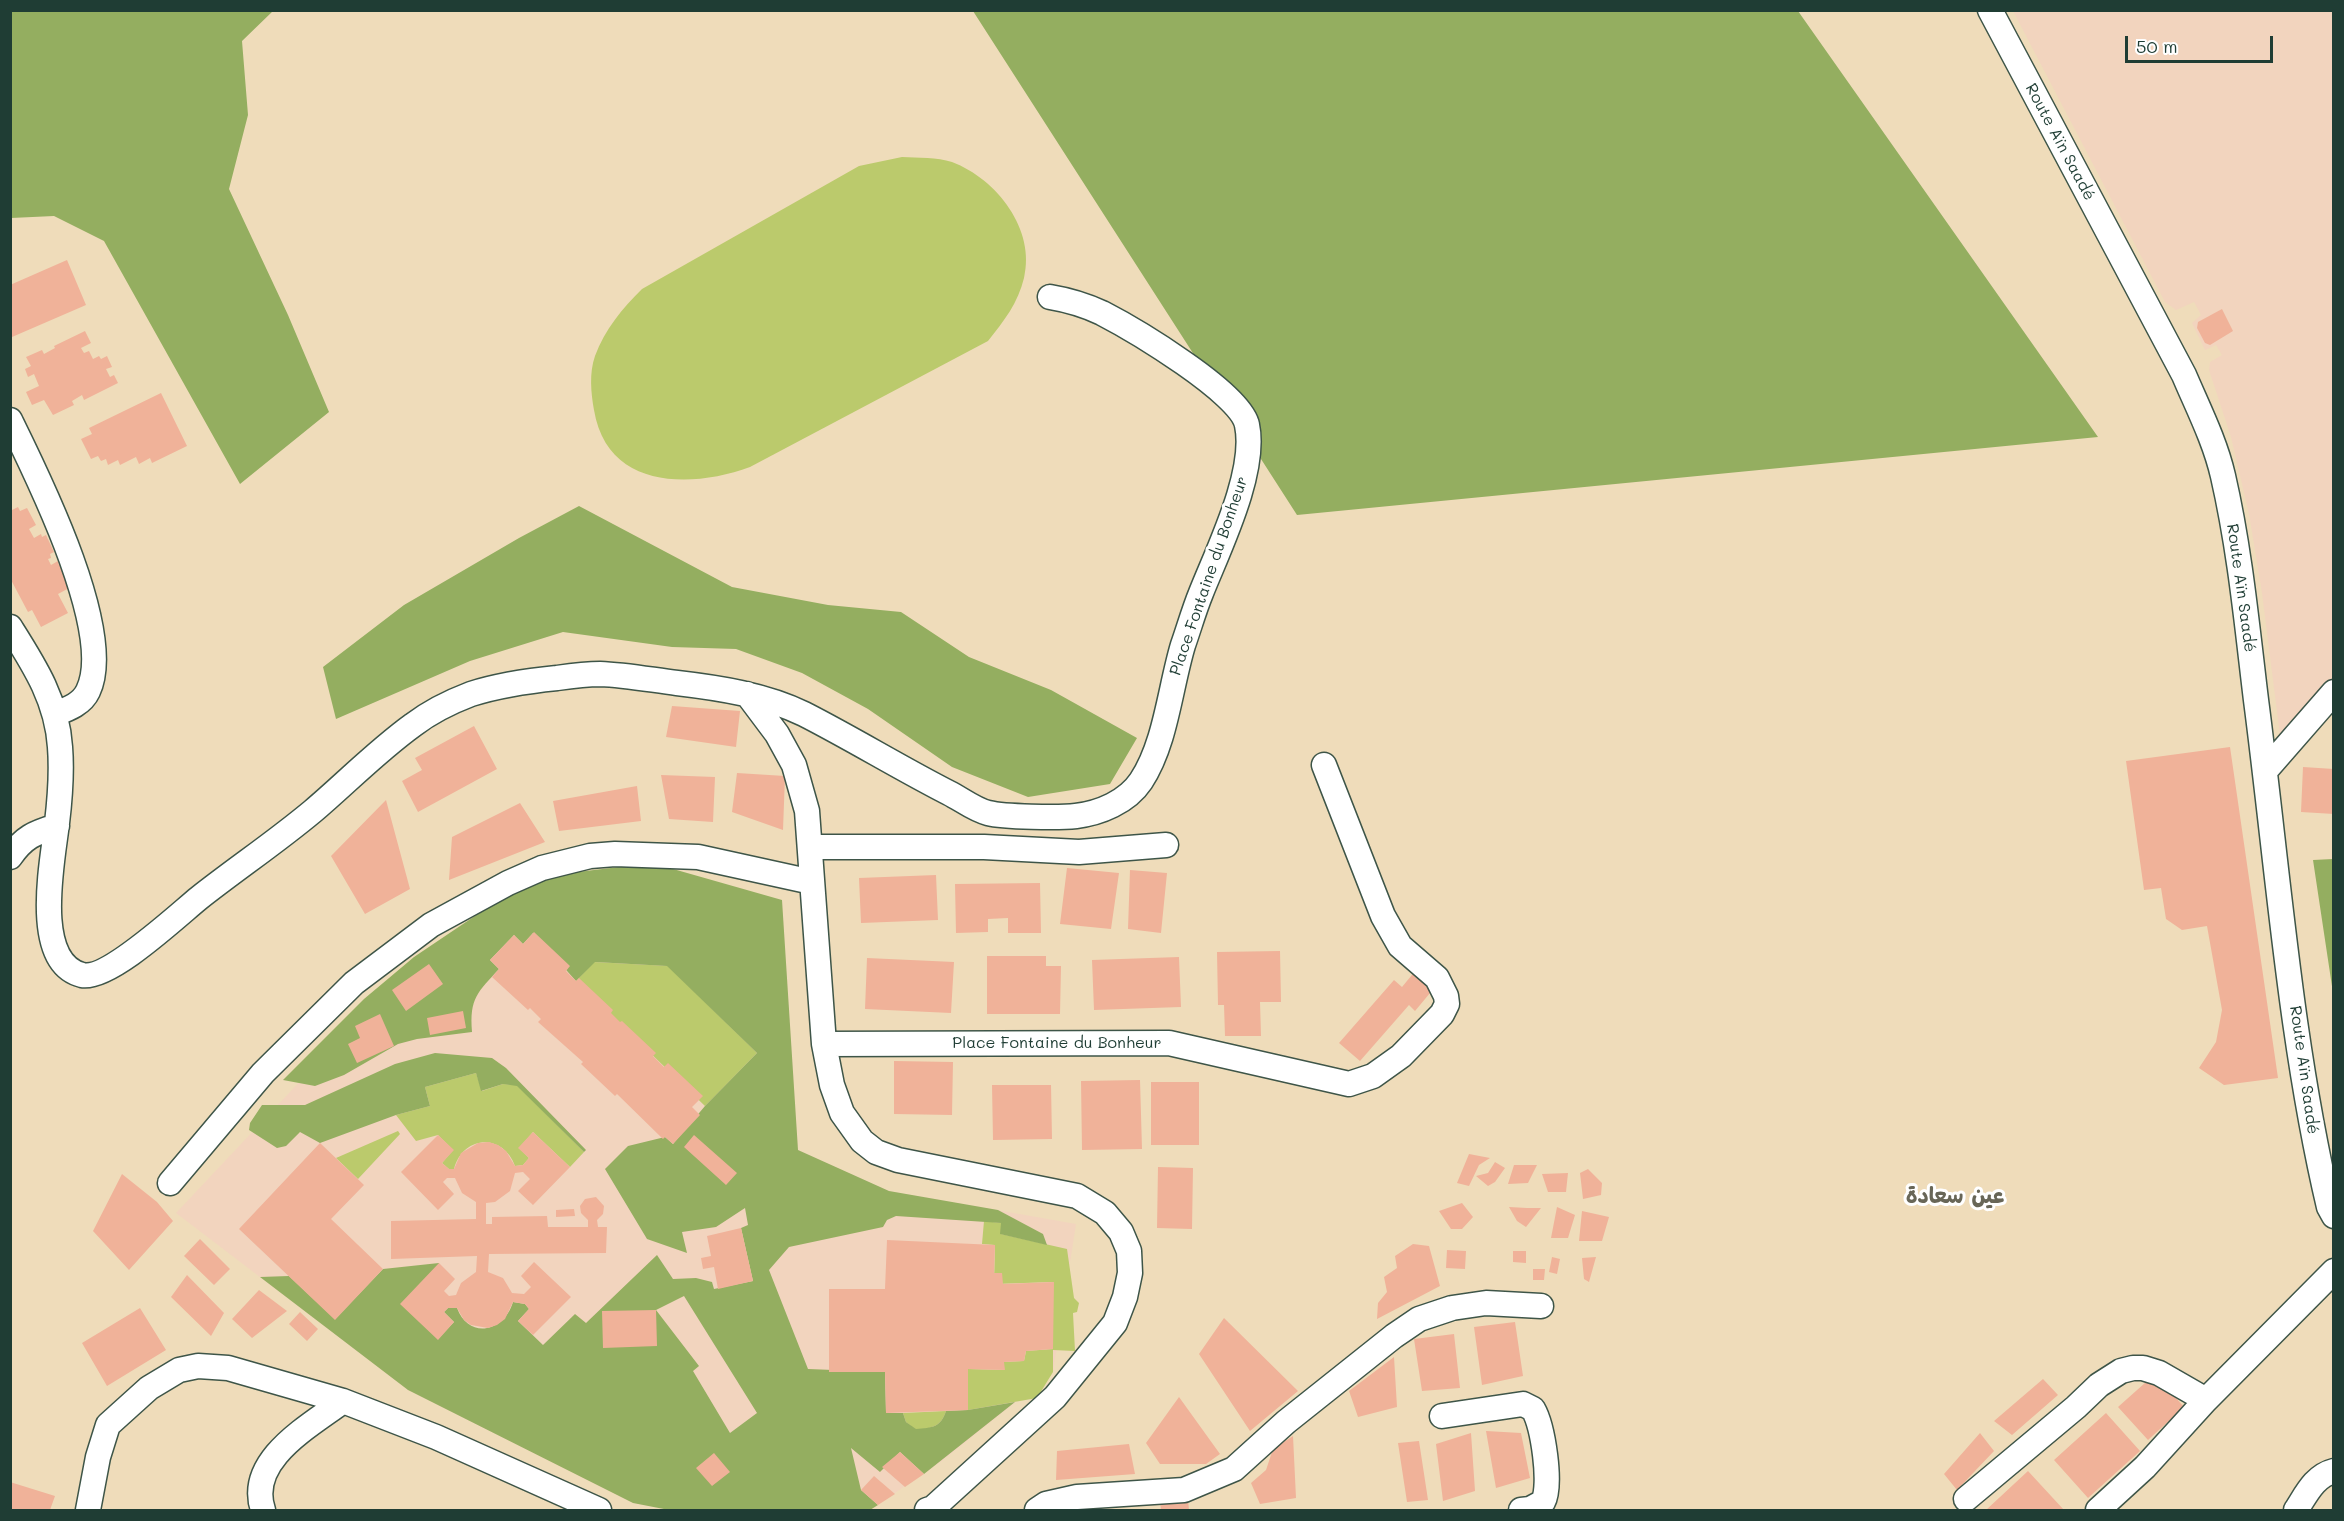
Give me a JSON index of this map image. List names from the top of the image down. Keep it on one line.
{"streets":{"street":["Route Aïn Saadé","Place Fontaine du Bonheur"]},"districts":["عين سعادة"],"scale_bar":"50 m"}
